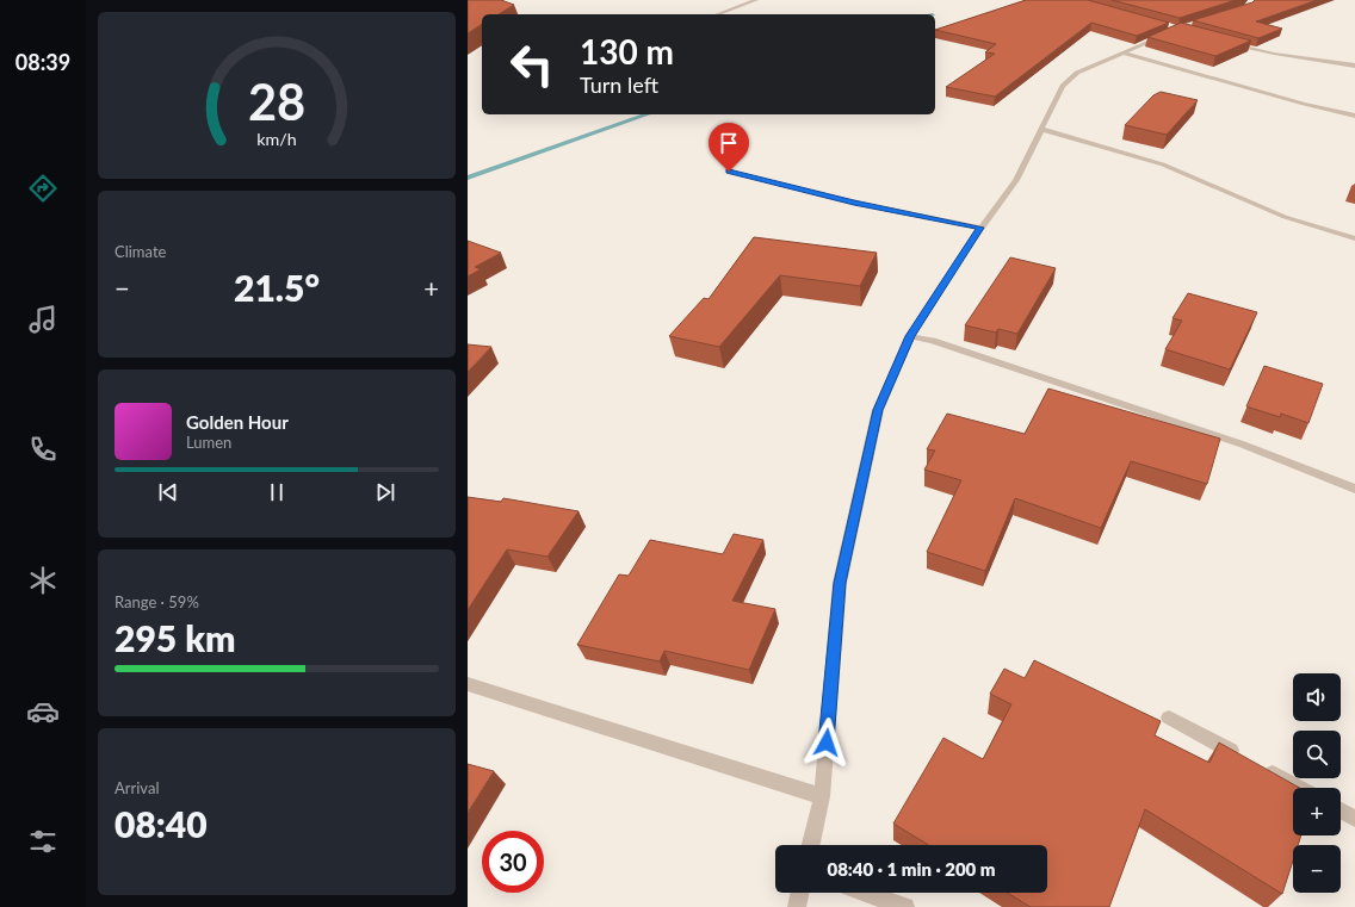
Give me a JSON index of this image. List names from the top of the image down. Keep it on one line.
{"page":{"tabs":"08:39","turn":["130 m","Turn left"],"tile":["Climate",["Range · 59%","295 km"],["Arrival","08:40"]],"heat":["−","21.5°","+"],"song":["Golden Hour","Lumen"],"map_buttons":["+","−"],"limit":"30","trip":"08:40 · 1 min · 200 m","gauge":["28","km/h"]}}
